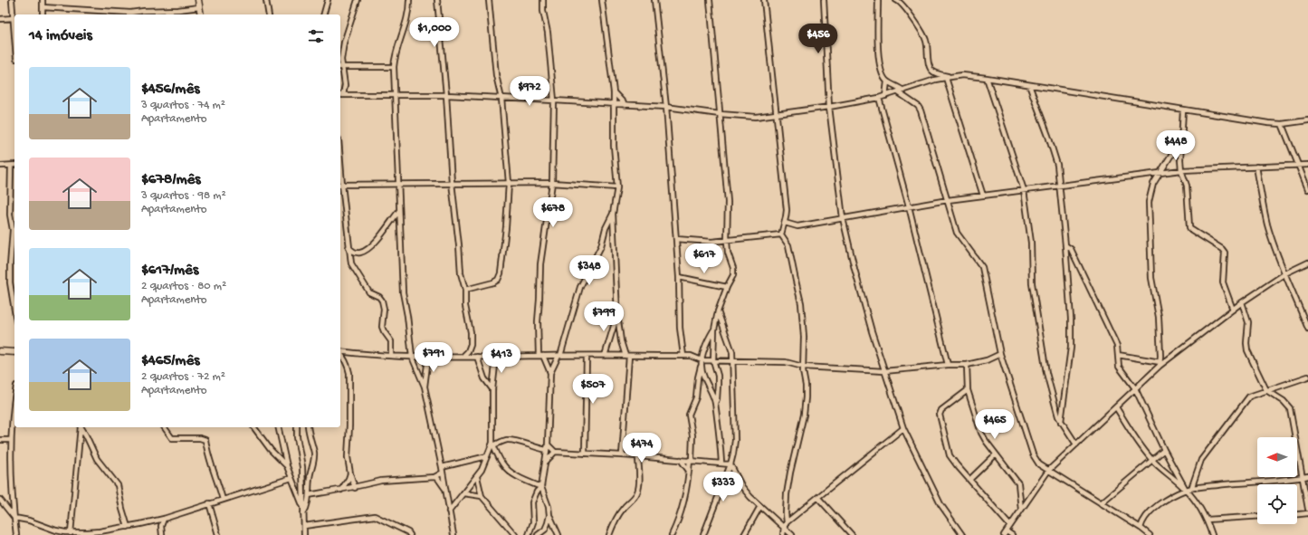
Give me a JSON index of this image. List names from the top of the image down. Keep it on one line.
{"north":"left","page":{"heading":"14 imóveis","price":["$1,000","$456","$972","$448","$678","$617","$348","$799","$791","$413","$507","$465","$474","$333"],"list":[{"name":"$456/mês","note":"3 quartos · 74 m² · Apartamento"},{"name":"$678/mês","note":"3 quartos · 98 m² · Apartamento"},{"name":"$617/mês","note":"2 quartos · 80 m² · Apartamento"},{"name":"$465/mês","note":"2 quartos · 72 m² · Apartamento"}]}}
